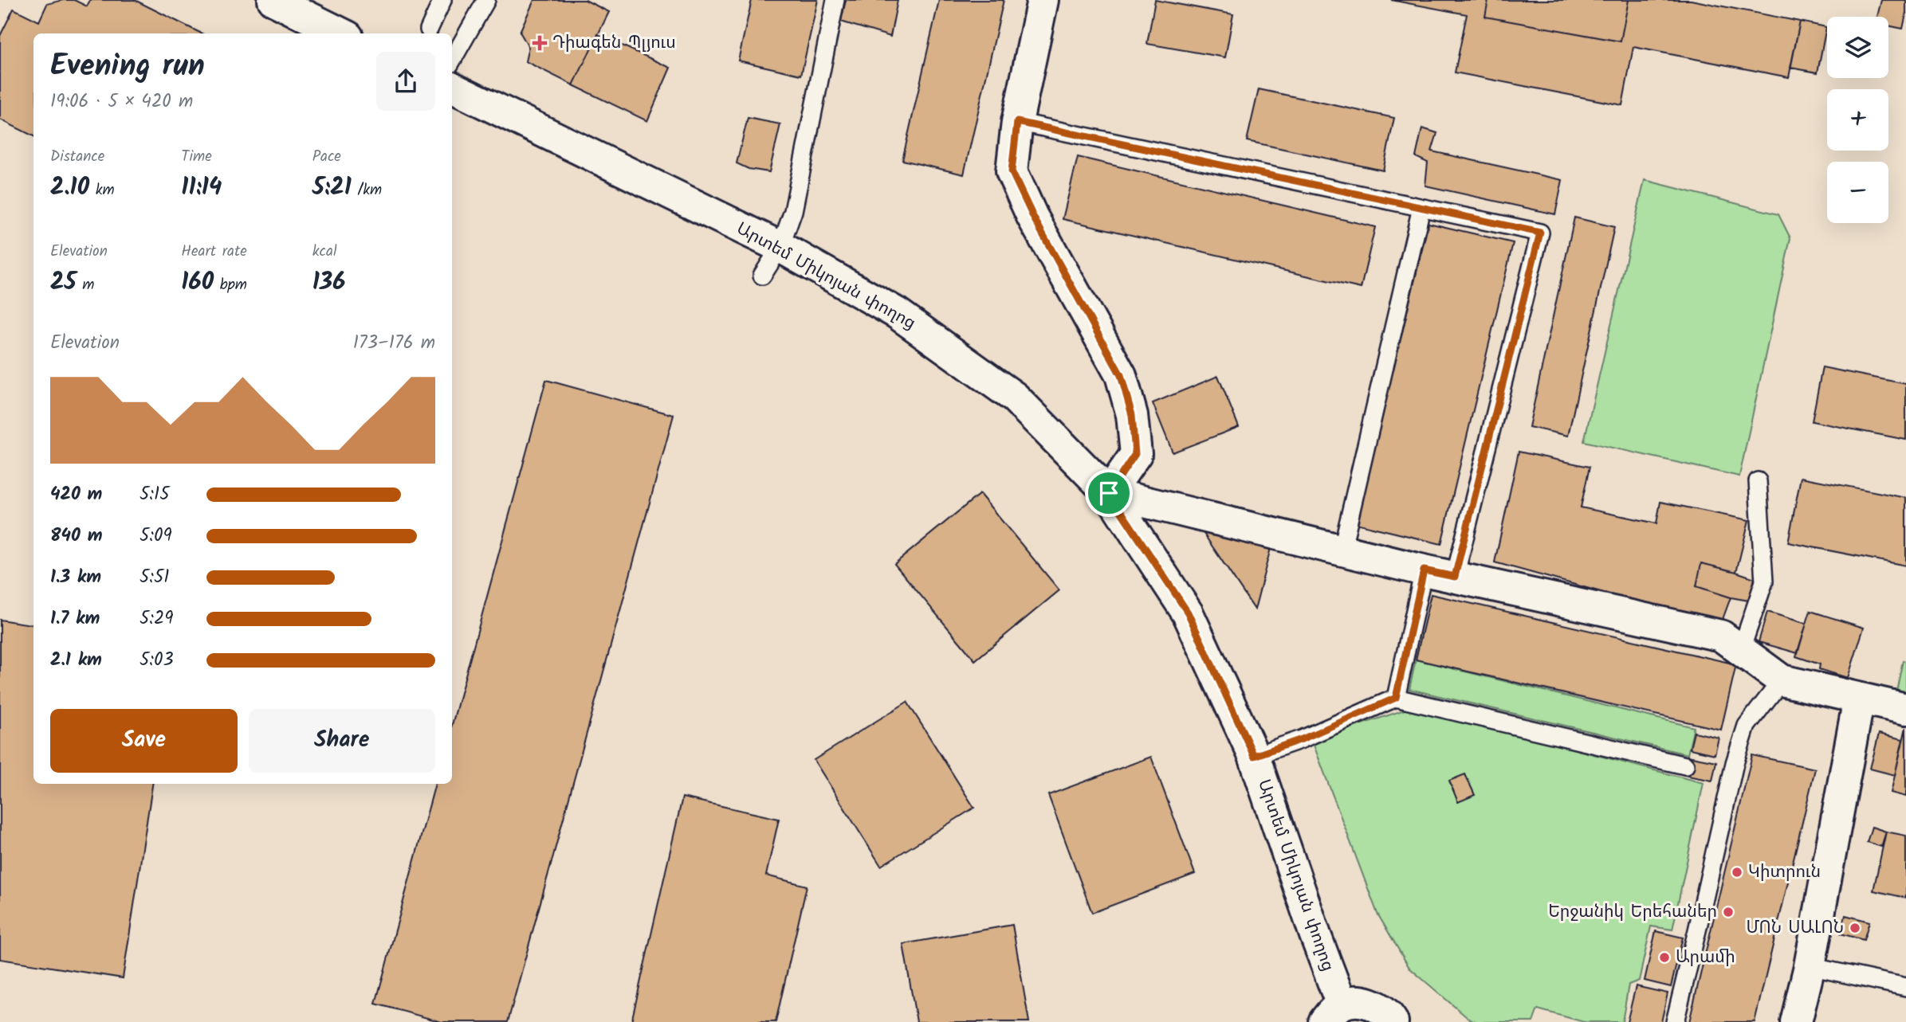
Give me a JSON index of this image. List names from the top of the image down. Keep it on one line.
{"streets":{"street":["Արտեմ Միկոյան փողոց"]},"places":{"health":["Դիագեն Պլյուս"],"other":["Կիտրուն","Երջանիկ Երեհաներ","ՄՈՆ ՍԱԼՈՆ","Արամի"]},"page":{"map_buttons":["+","−"],"heading":["Evening run","19:06 · 5 × 420 m"],"stats":[["Distance","2.10 km"],["Time","11:14"],["Pace","5:21 /km"],["Elevation","25 m"],["Heart rate","160 bpm"],["kcal","136"]],"chart":["Elevation","173–176 m"],"list":[{"name":"420 m","note":"5:15"},{"name":"840 m","note":"5:09"},{"name":"1.3 km","note":"5:51"},{"name":"1.7 km","note":"5:29"},{"name":"2.1 km","note":"5:03"}],"buttons":["Save","Share"]}}
